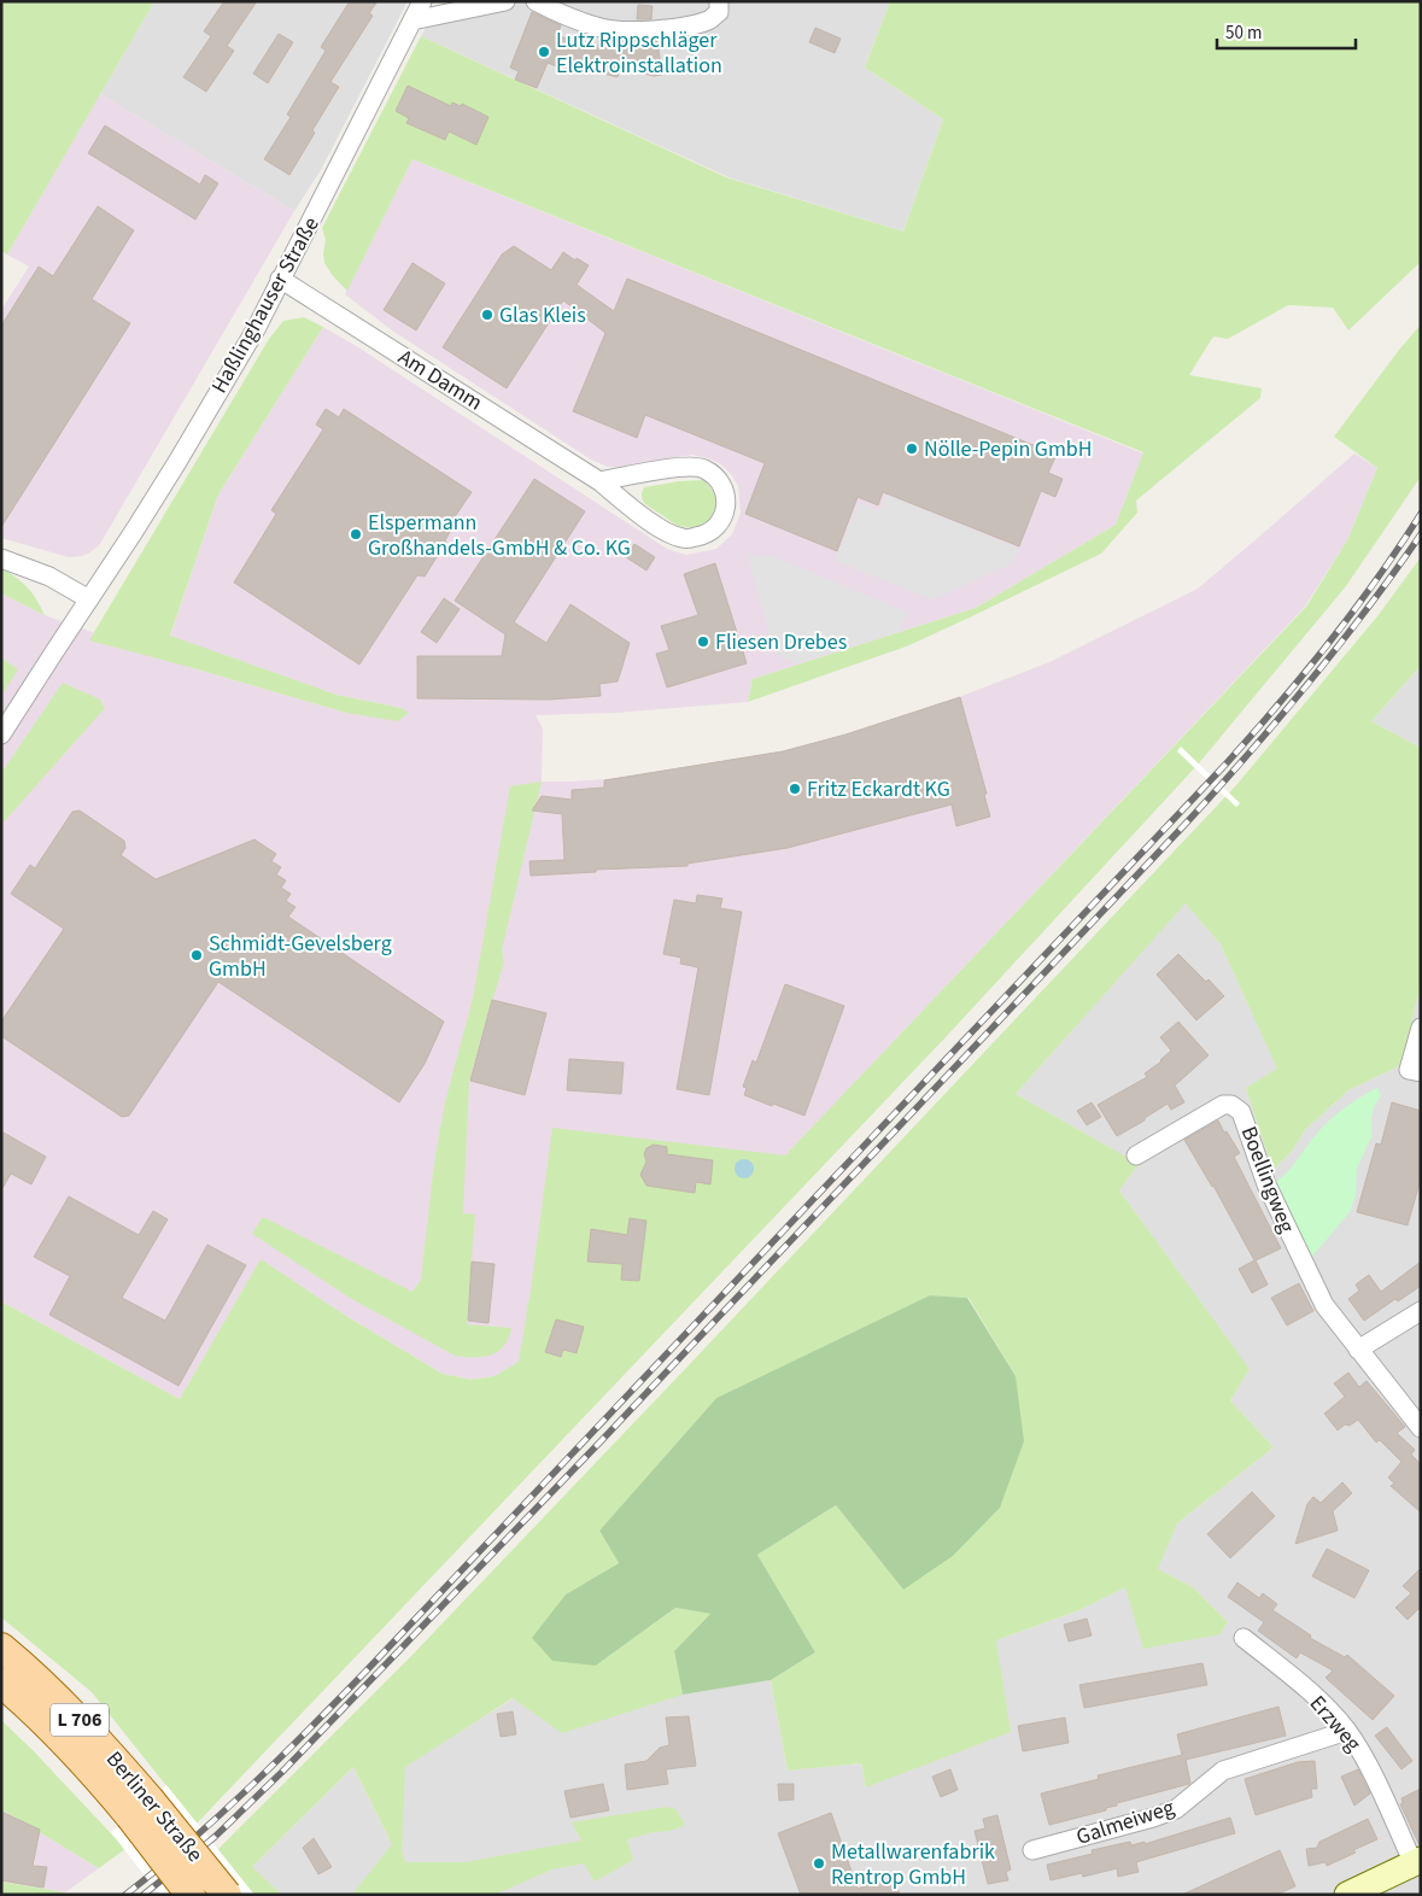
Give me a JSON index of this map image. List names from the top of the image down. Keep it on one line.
{"streets":{"main road":["L 706","Berliner Straße"],"street":["Haßlinghauser Straße","Am Damm","Boellingweg","Erzweg","Galmeiweg"]},"crossings":[["Haßlinghauser Straße","Am Damm"],["Erzweg","Galmeiweg"]],"places":["Lutz Rippschläger Elektroinstallation","Glas Kleis","Nölle-Pepin GmbH","Elspermann Großhandels-GmbH & Co. KG","Fliesen Drebes","Fritz Eckardt KG","Schmidt-Gevelsberg GmbH","Metallwarenfabrik Rentrop GmbH"],"scale_bar":"50 m"}
